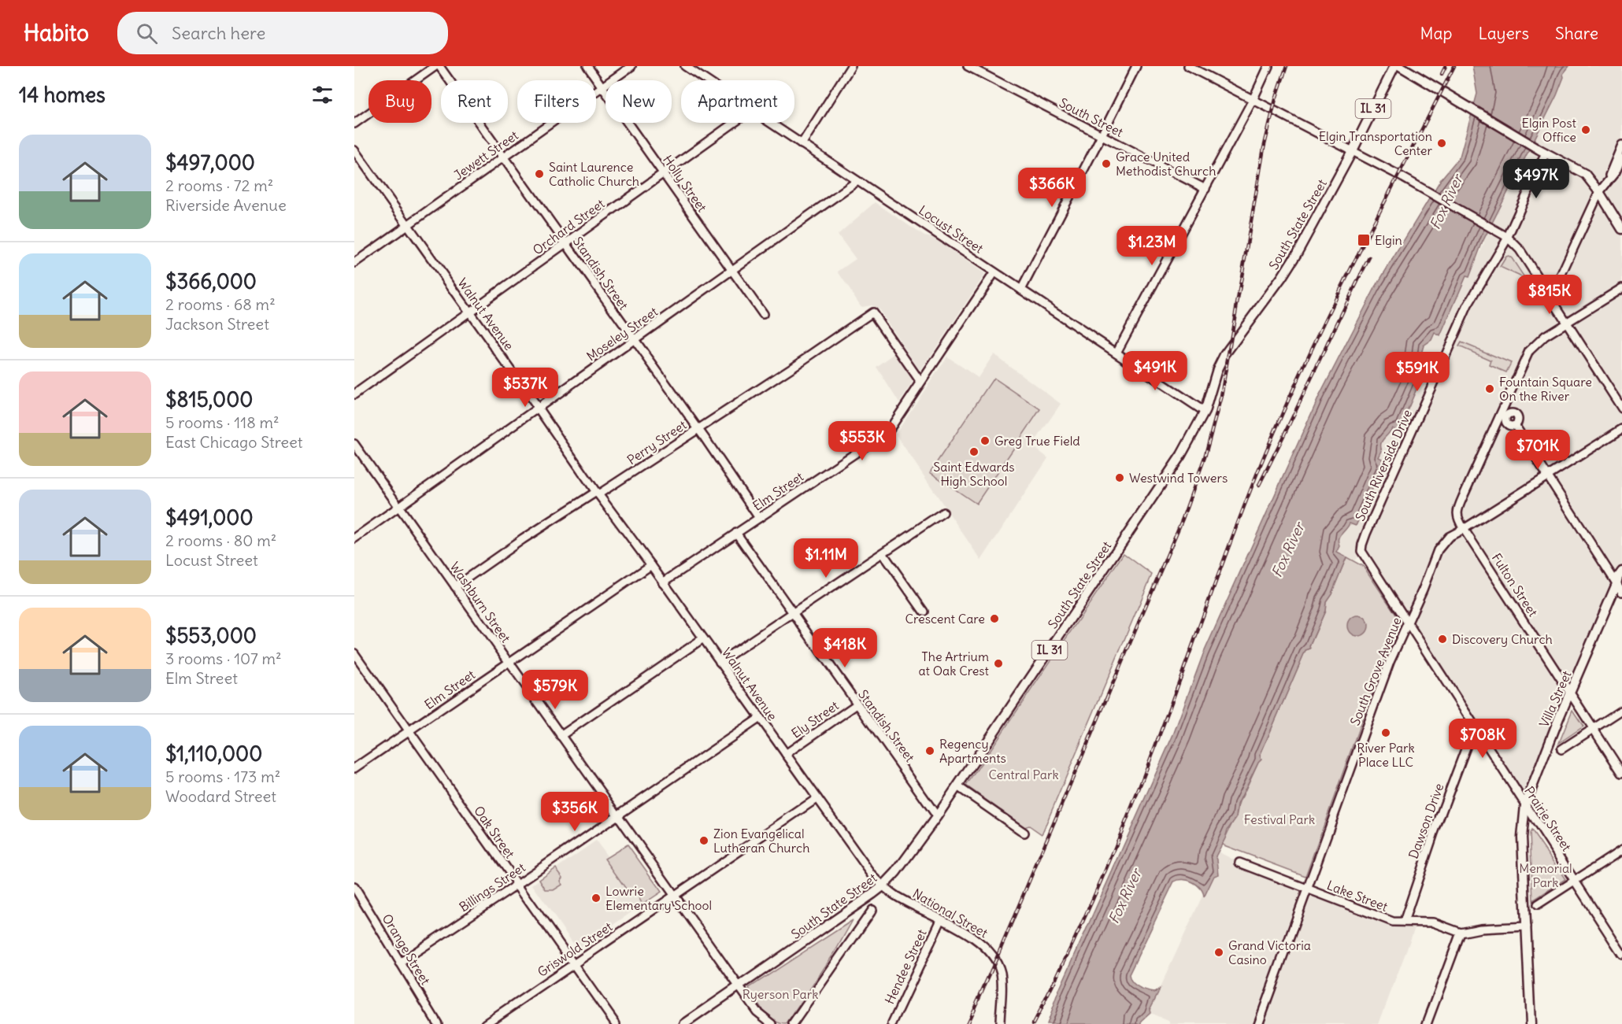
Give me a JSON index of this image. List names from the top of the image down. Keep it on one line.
{"streets":{"main road":["IL 31","South State Street","Villa Street"],"street":["South Street","Jewett Street","Holly Street","Orchard Street","Locust Street","Standish Street","Walnut Avenue","Moseley Street","Perry Street","South Riverside Drive","Elm Street","Fulton Street","Washburn Street","South Grove Avenue","Ely Street","Prairie Street","Dawson Drive","Oak Street","Billings Street","Lake Street","National Street","Orange Street","Griswold Street","Hendee Street"]},"crossings":[["IL 31","South State Street"],["Jewett Street","Holly Street"],["Jewett Street","Standish Street"],["Jewett Street","Walnut Avenue"],["Holly Street","Orchard Street"],["Holly Street","Moseley Street"],["South State Street","Locust Street"],["South State Street","Standish Street"],["South State Street","Walnut Avenue"],["South State Street","Washburn Street"],["South State Street","National Street"],["Orchard Street","Standish Street"],["Orchard Street","Walnut Avenue"],["Locust Street","Moseley Street"],["Locust Street","Elm Street"],["Standish Street","Moseley Street"],["Standish Street","Perry Street"],["Standish Street","Elm Street"],["Standish Street","Ely Street"],["Walnut Avenue","Moseley Street"],["Walnut Avenue","Perry Street"],["Walnut Avenue","Elm Street"],["Walnut Avenue","Ely Street"],["Walnut Avenue","Billings Street"],["Walnut Avenue","National Street"],["Walnut Avenue","Griswold Street"],["Moseley Street","Washburn Street"],["Perry Street","Elm Street"],["Perry Street","Washburn Street"],["South Riverside Drive","Prairie Street"],["Elm Street","Washburn Street"],["Elm Street","Oak Street"],["Fulton Street","South Grove Avenue"],["Fulton Street","Villa Street"],["Washburn Street","Billings Street"],["Washburn Street","Griswold Street"],["South Grove Avenue","Prairie Street"],["South Grove Avenue","Lake Street"],["Villa Street","Prairie Street"],["Prairie Street","Dawson Drive"],["Dawson Drive","Lake Street"],["Oak Street","Billings Street"],["Oak Street","Griswold Street"],["Billings Street","Orange Street"],["National Street","Hendee Street"]],"water":["Fox River"],"parks":["Central Park","Festival Park","Memorial Park","Ryerson Park"],"places":{"other":["Elgin Post Office","Elgin Transportation Center","Grace United Methodist Church","Saint Laurence Catholic Church","Fountain Square On the River","Greg True Field","Saint Edwards High School","Westwind Towers","Crescent Care","Discovery Church","The Artrium at Oak Crest","River Park Place LLC","Regency Apartments","Zion Evangelical Lutheran Church","Lowrie Elementary School","Grand Victoria Casino"],"transit":["Elgin"]},"page":{"header":"Habito","search":"Search here","nav":["Map","Layers","Share"],"heading":"14 homes","chip":["Buy","Rent","Filters","New","Apartment"],"list":[{"name":"$497,000","note":"2 rooms · 72 m² · Riverside Avenue"},{"name":"$366,000","note":"2 rooms · 68 m² · Jackson Street"},{"name":"$815,000","note":"5 rooms · 118 m² · East Chicago Street"},{"name":"$491,000","note":"2 rooms · 80 m² · Locust Street"},{"name":"$553,000","note":"3 rooms · 107 m² · Elm Street"},{"name":"$1,110,000","note":"5 rooms · 173 m² · Woodard Street"}],"price":["$497K","$366K","$1.23M","$815K","$491K","$591K","$537K","$553K","$701K","$1.11M","$418K","$579K","$708K","$356K"]}}
